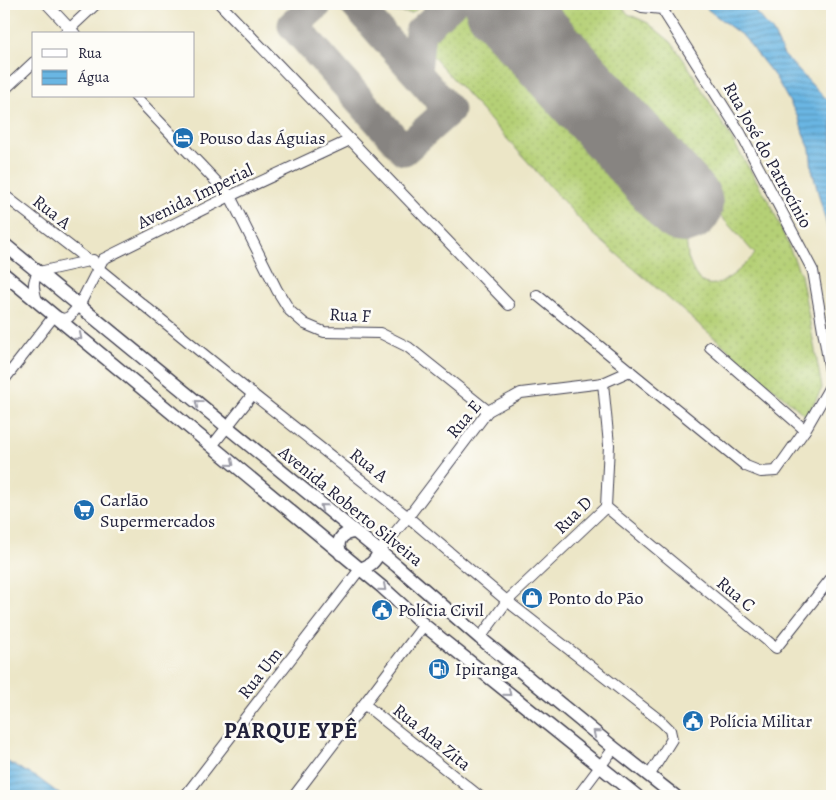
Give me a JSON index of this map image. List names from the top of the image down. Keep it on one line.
{"streets":{"street":["Rua José do Patrocínio","Avenida Imperial","Rua A","Rua F","Rua E","Avenida Roberto Silveira","Rua D","Rua C","Rua Um","Rua Ana Zita"]},"crossings":[["Rua José do Patrocínio","Rua E"],["Avenida Imperial","Rua A"],["Avenida Imperial","Rua F"],["Avenida Imperial","Avenida Roberto Silveira"],["Rua A","Rua E"],["Rua A","Avenida Roberto Silveira"],["Rua A","Rua D"],["Rua F","Rua E"],["Rua E","Avenida Roberto Silveira"],["Rua E","Rua D"],["Rua E","Rua Um"],["Avenida Roberto Silveira","Rua D"],["Avenida Roberto Silveira","Rua Um"],["Rua D","Rua C"]],"districts":["PARQUE YPÊ"],"places":{"hotel":["Pouso das Águias"],"supermarket":["Carlão Supermercados"],"shop":["Ponto do Pão"],"public building":["Polícia Civil","Polícia Militar"],"fuel station":["Ipiranga"]},"legend":["Rua","Água"]}
